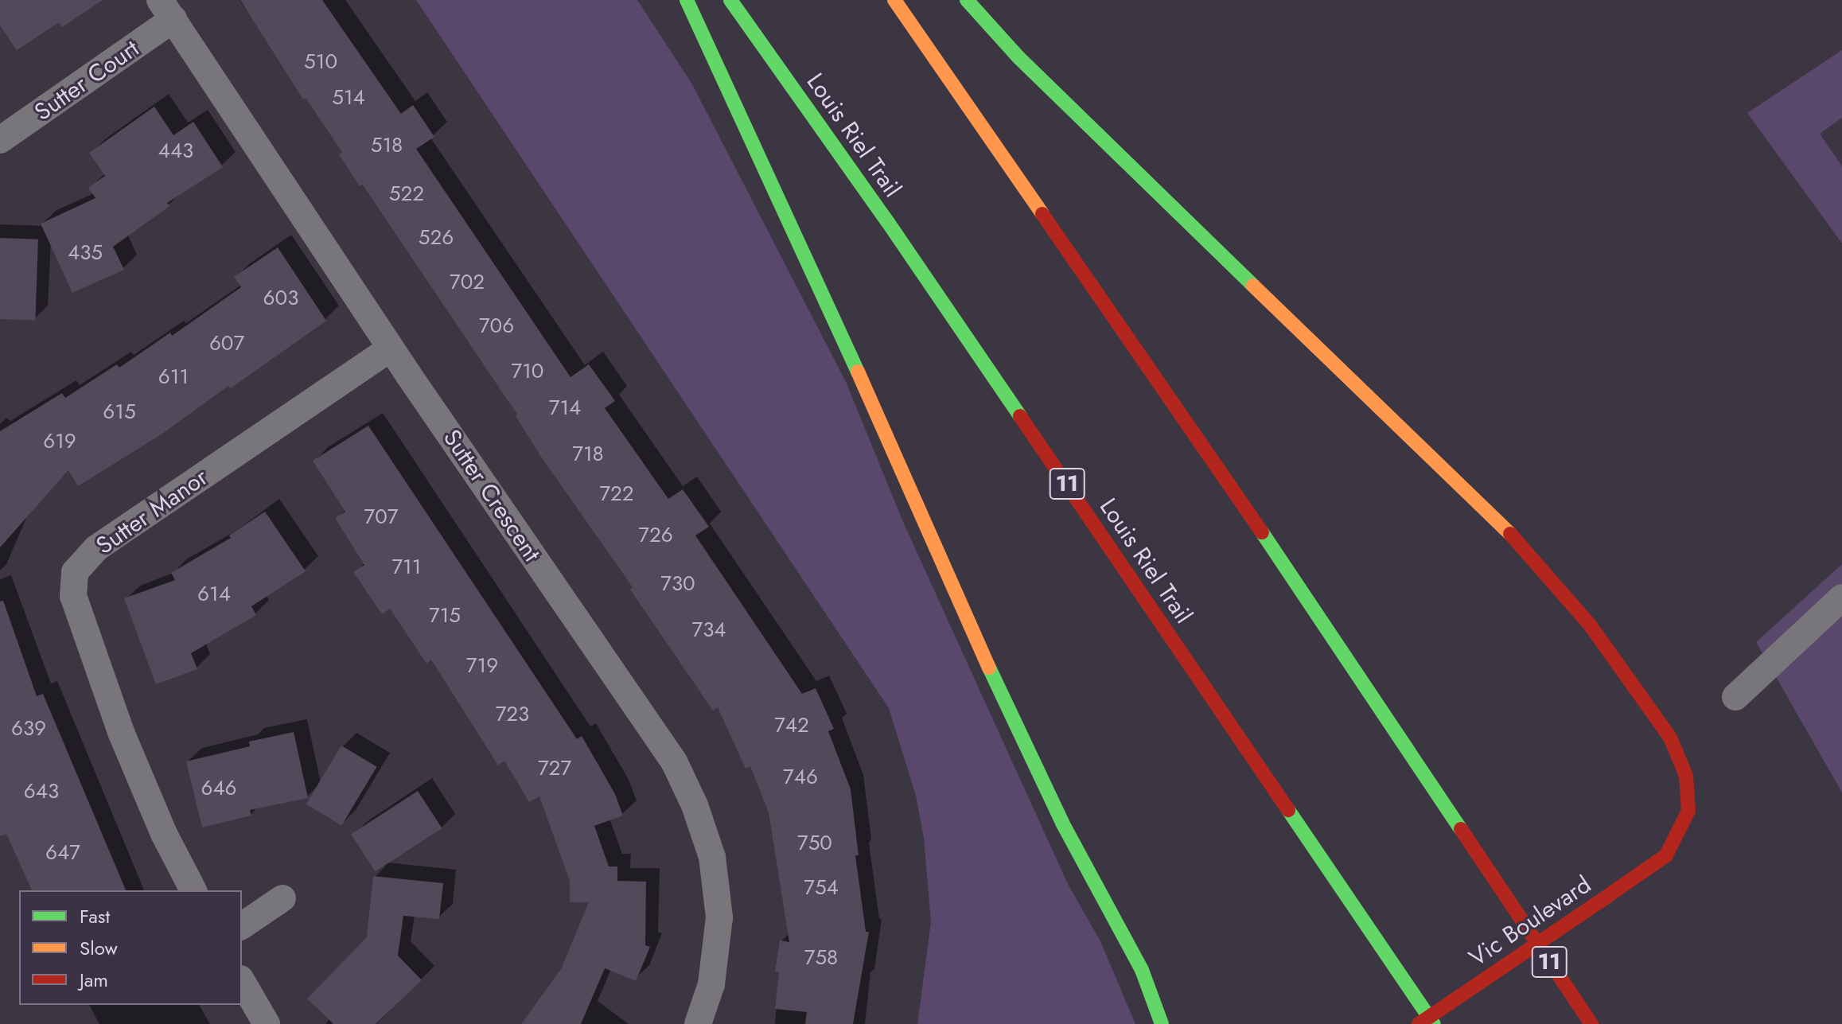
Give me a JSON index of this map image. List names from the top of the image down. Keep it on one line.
{"streets":{"main road":["Louis Riel Trail","11","Vic Boulevard"],"street":["Sutter Court","Sutter Crescent","Sutter Manor"]},"crossings":[["Sutter Court","Sutter Crescent"],["Sutter Crescent","Sutter Manor"]],"house_numbers":["510","514","518","443","522","526","435","702","603","706","607","710","611","714","615","619","718","722","707","726","711","730","614","715","734","719","723","742","639","727","746","646","643","750","647","754","758"],"legend":["Fast","Slow","Jam"]}
